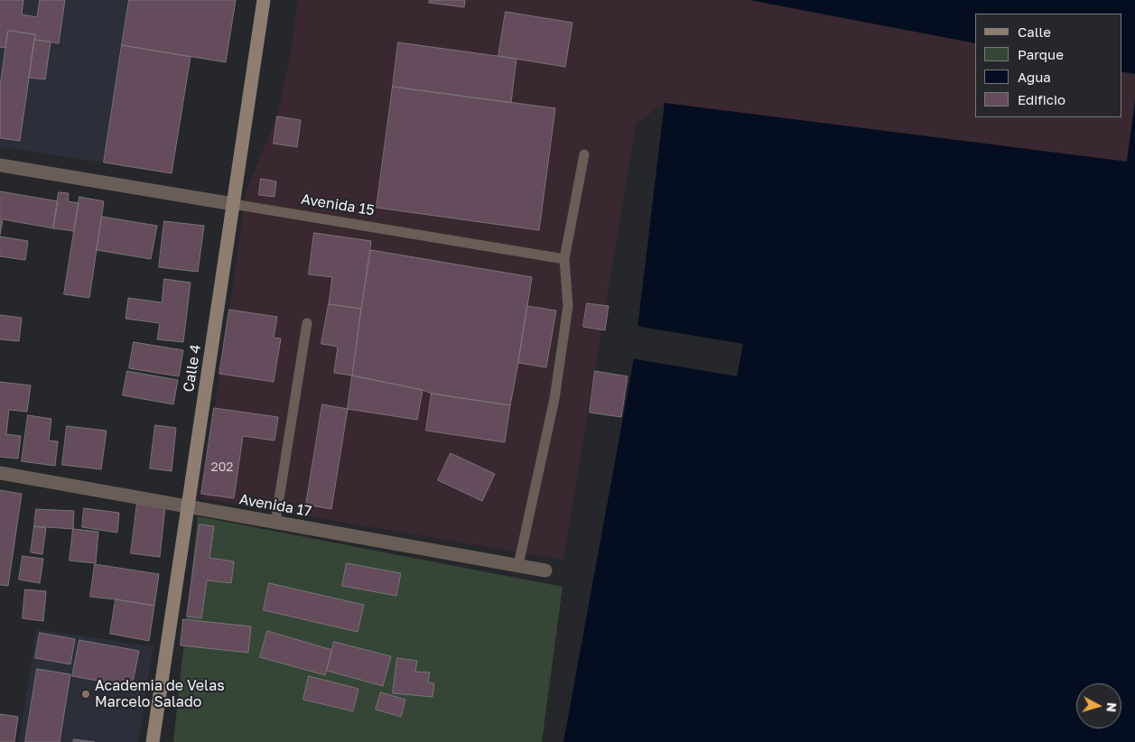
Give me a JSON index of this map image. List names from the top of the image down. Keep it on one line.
{"streets":{"street":["Avenida 15","Calle 4","Avenida 17"]},"crossings":[["Avenida 15","Calle 4"],["Calle 4","Avenida 17"]],"places":["Academia de Velas Marcelo Salado"],"house_numbers":["202"],"legend":["Calle","Parque","Agua","Edificio"],"north":"right"}
